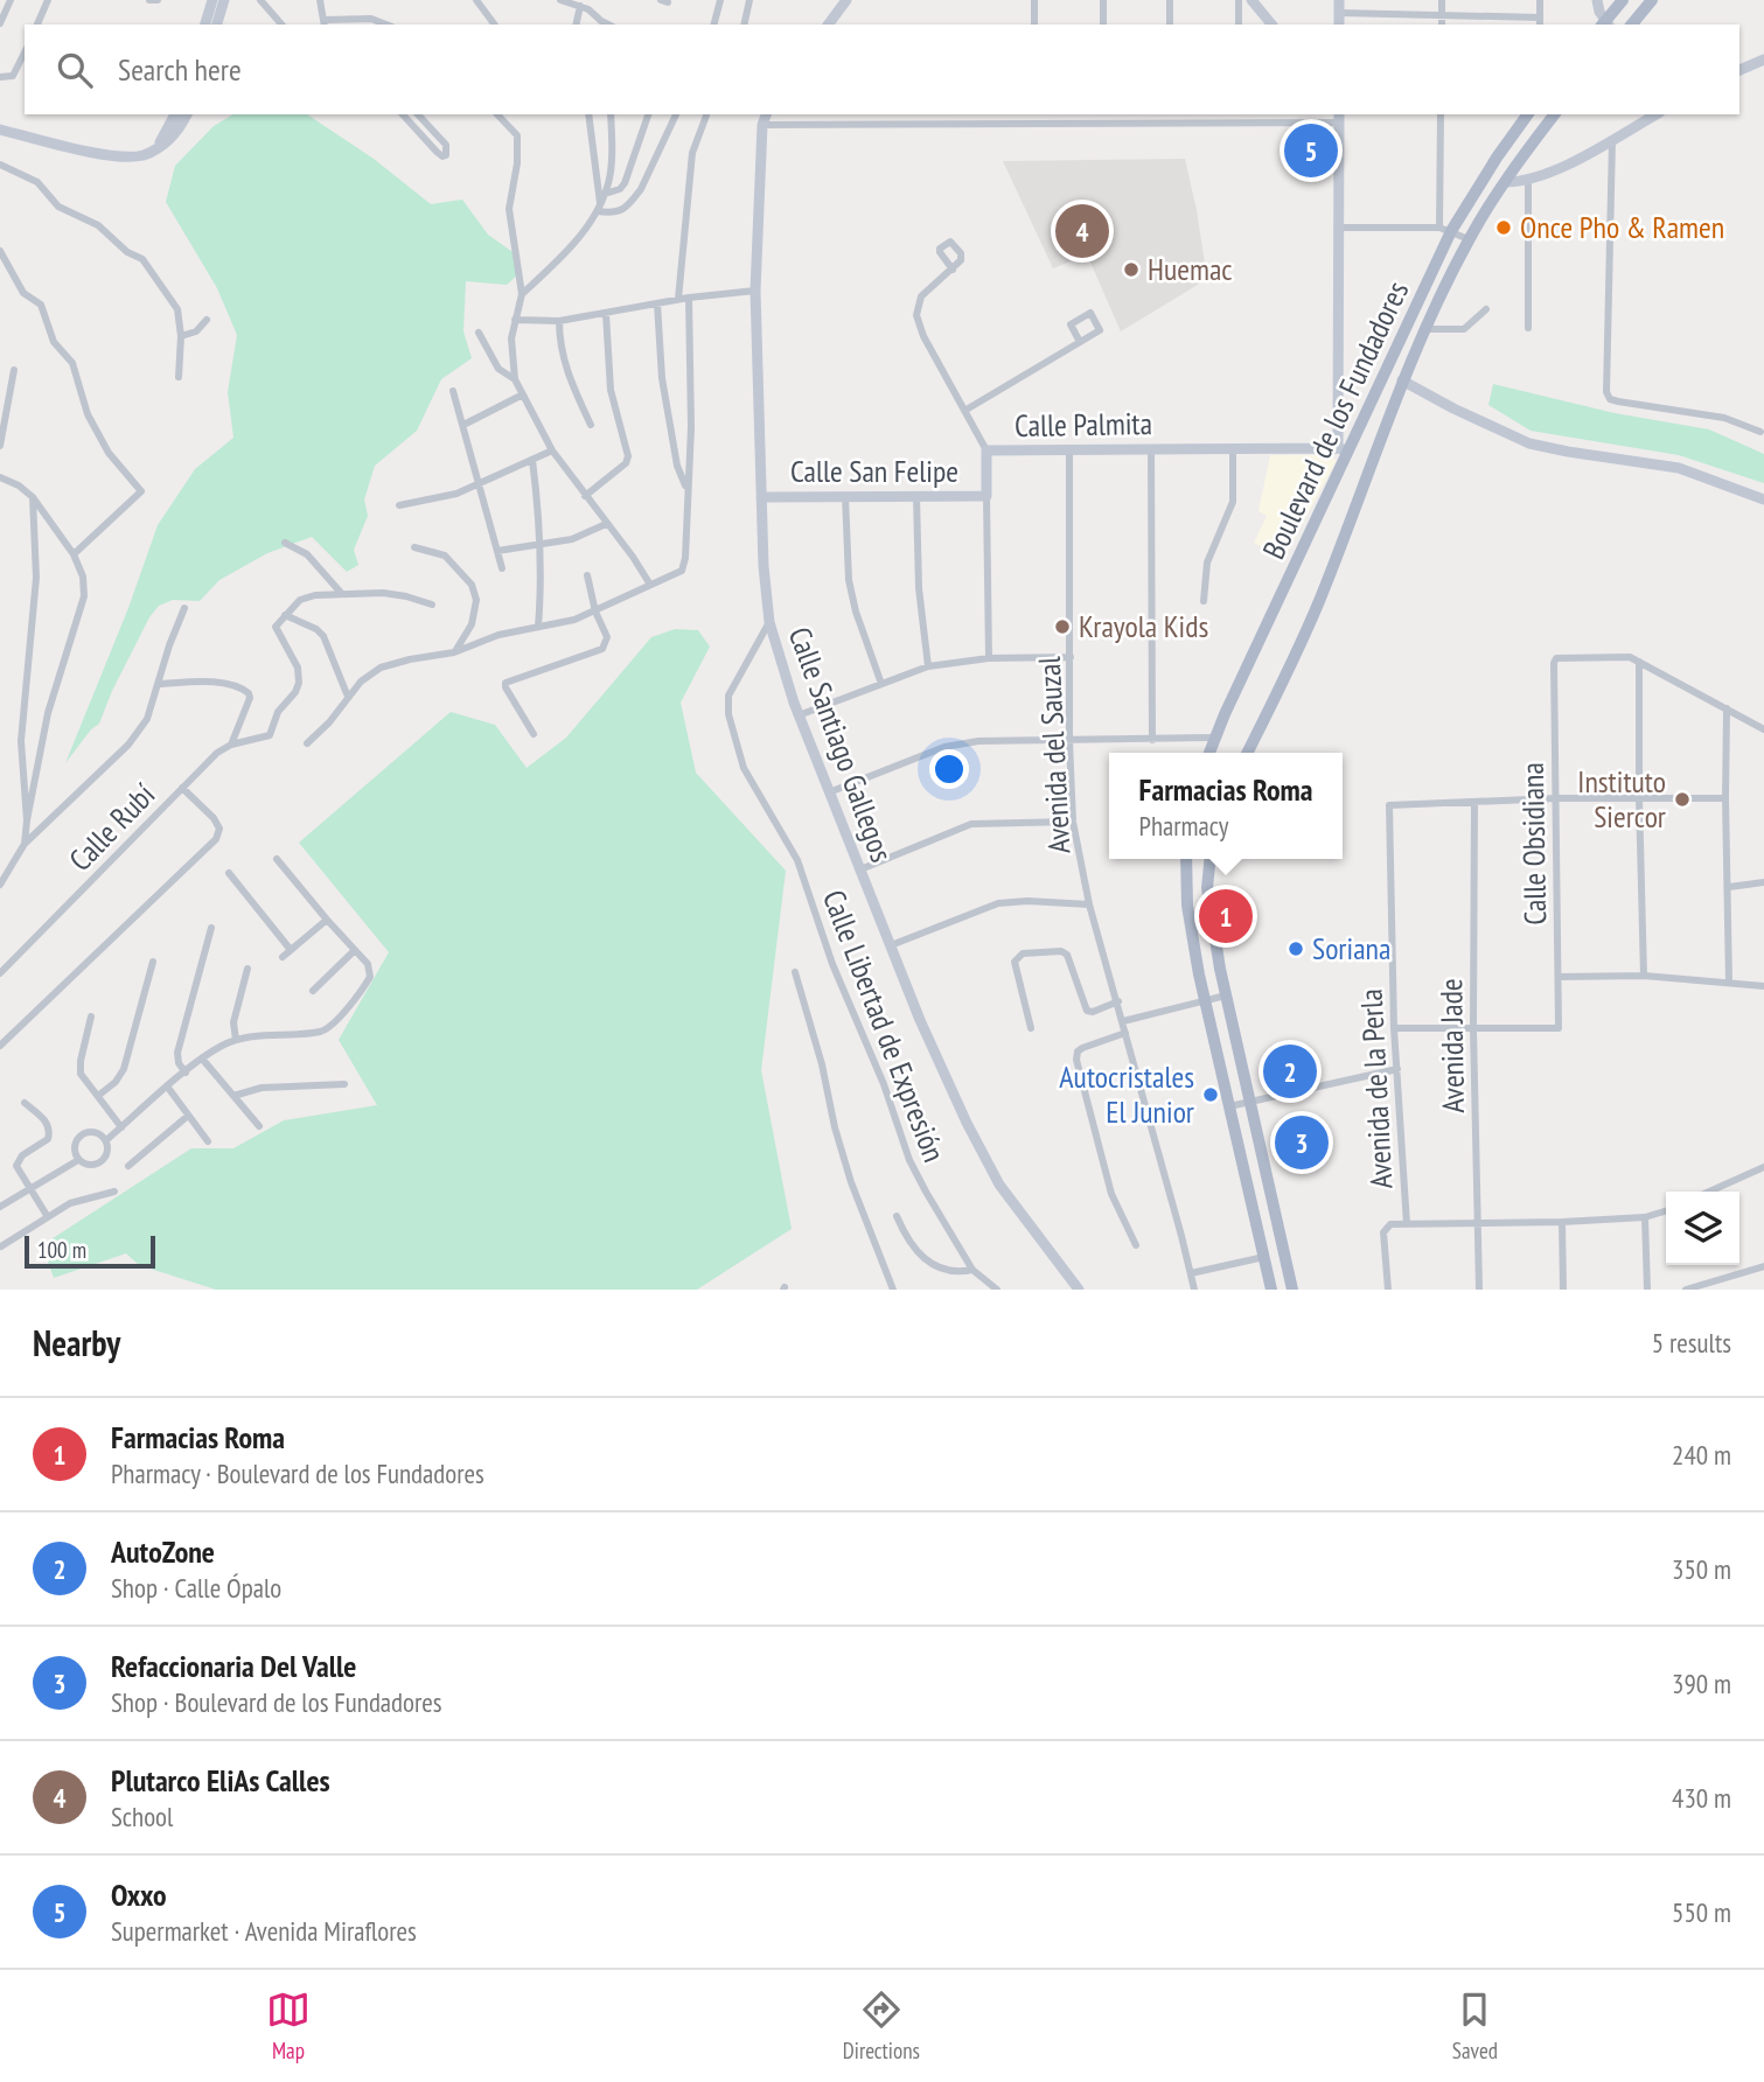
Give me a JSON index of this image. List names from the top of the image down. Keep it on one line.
{"streets":{"main road":["Boulevard de los Fundadores"],"street":["Calle Palmita","Calle San Felipe","Calle Santiago Gallegos","Avenida del Sauzal","Calle Rubí","Calle Obsidiana","Calle Libertad de Expresión","Avenida Jade","Avenida de la Perla"]},"crossings":[["Boulevard de los Fundadores","Calle Palmita"],["Calle Palmita","Avenida del Sauzal"],["Calle San Felipe","Calle Santiago Gallegos"],["Calle Santiago Gallegos","Calle Libertad de Expresión"],["Calle Obsidiana","Avenida Jade"],["Avenida Jade","Avenida de la Perla"]],"places":["Once Pho & Ramen","Huemac","Krayola Kids","Instituto Siercor","Soriana","Autocristales El Junior"],"scale_bar":"100 m","page":{"search":"Search here","pins":["5","4","1","2","3"],"popup":["Farmacias Roma","Pharmacy"],"scale":"100 m","heading":["Nearby","5 results"],"list":[{"mark":"1","name":"Farmacias Roma","note":"Pharmacy · Boulevard de los Fundadores","value":"240 m"},{"mark":"2","name":"AutoZone","note":"Shop · Calle Ópalo","value":"350 m"},{"mark":"3","name":"Refaccionaria Del Valle","note":"Shop · Boulevard de los Fundadores","value":"390 m"},{"mark":"4","name":"Plutarco EliAs Calles","note":"School","value":"430 m"},{"mark":"5","name":"Oxxo","note":"Supermarket · Avenida Miraflores","value":"550 m"}],"nav":["Map","Directions","Saved"]}}
